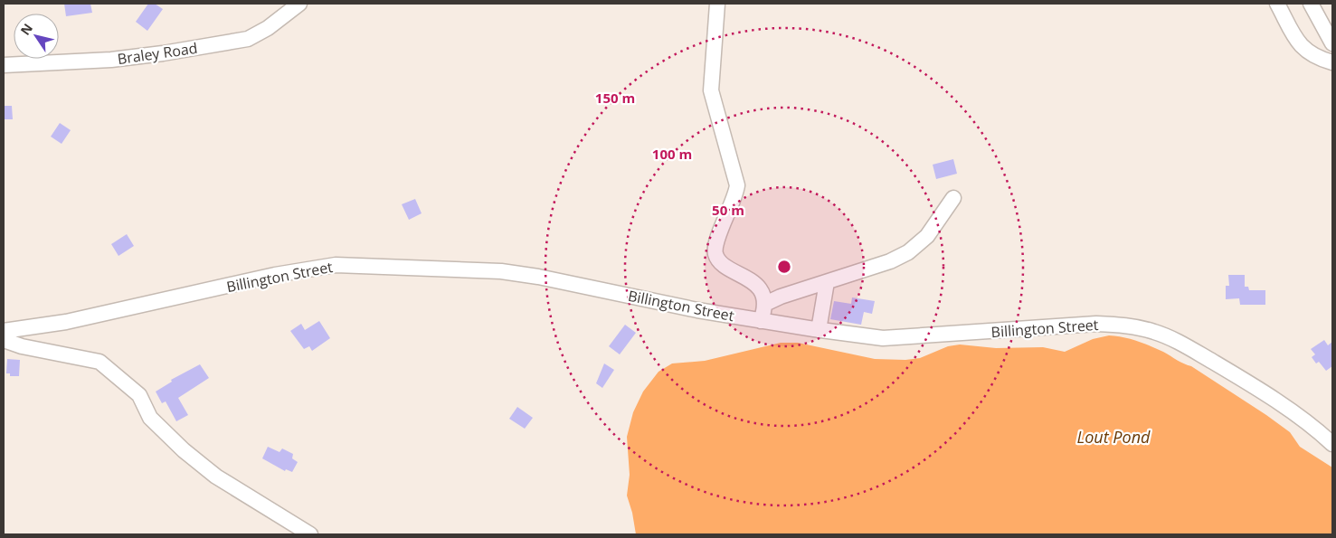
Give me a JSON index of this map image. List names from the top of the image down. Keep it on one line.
{"streets":{"street":["Braley Road","Billington Street"]},"water":["Lout Pond"],"north":"top left","rings":["150 m","100 m","50 m"]}
